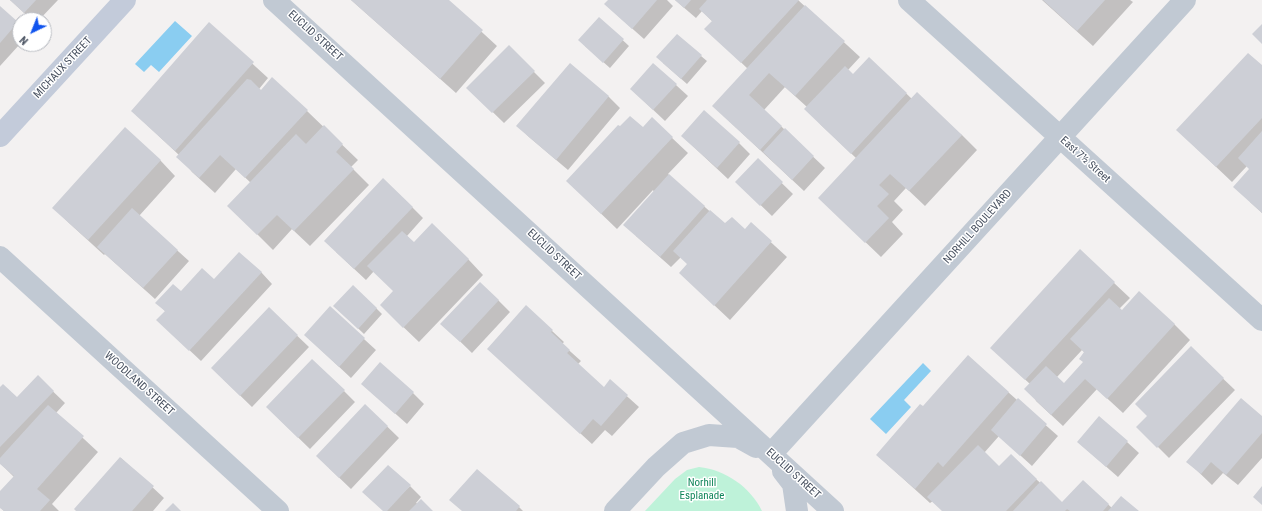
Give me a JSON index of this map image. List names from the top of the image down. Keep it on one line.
{"streets":{"street":["EUCLID STREET","MICHAUX STREET","East 7½ Street","NORHILL BOULEVARD","WOODLAND STREET"]},"crossings":[["EUCLID STREET","NORHILL BOULEVARD"],["East 7½ Street","NORHILL BOULEVARD"]],"parks":["Norhill Esplanade"],"north":"bottom left"}
